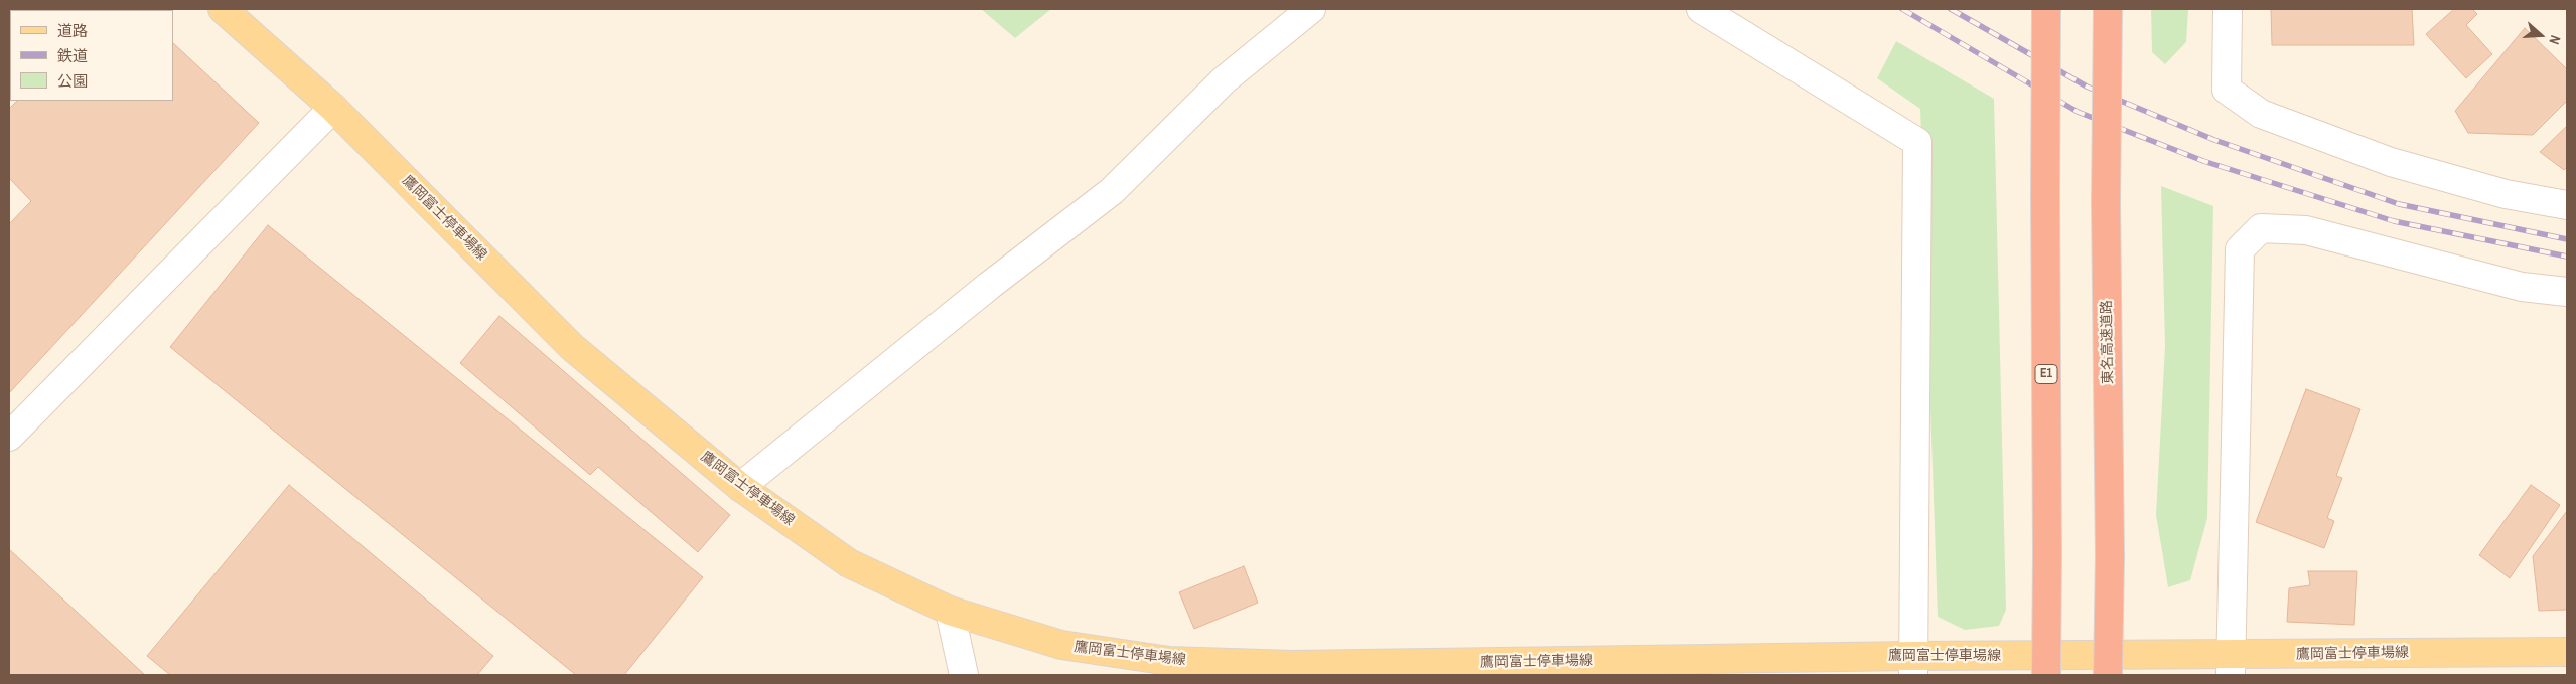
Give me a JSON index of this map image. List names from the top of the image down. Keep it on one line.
{"streets":{"highway":["東名高速道路","E1"],"main road":["鷹岡富士停車場線"]},"legend":["道路","鉄道","公園"],"north":"right"}
